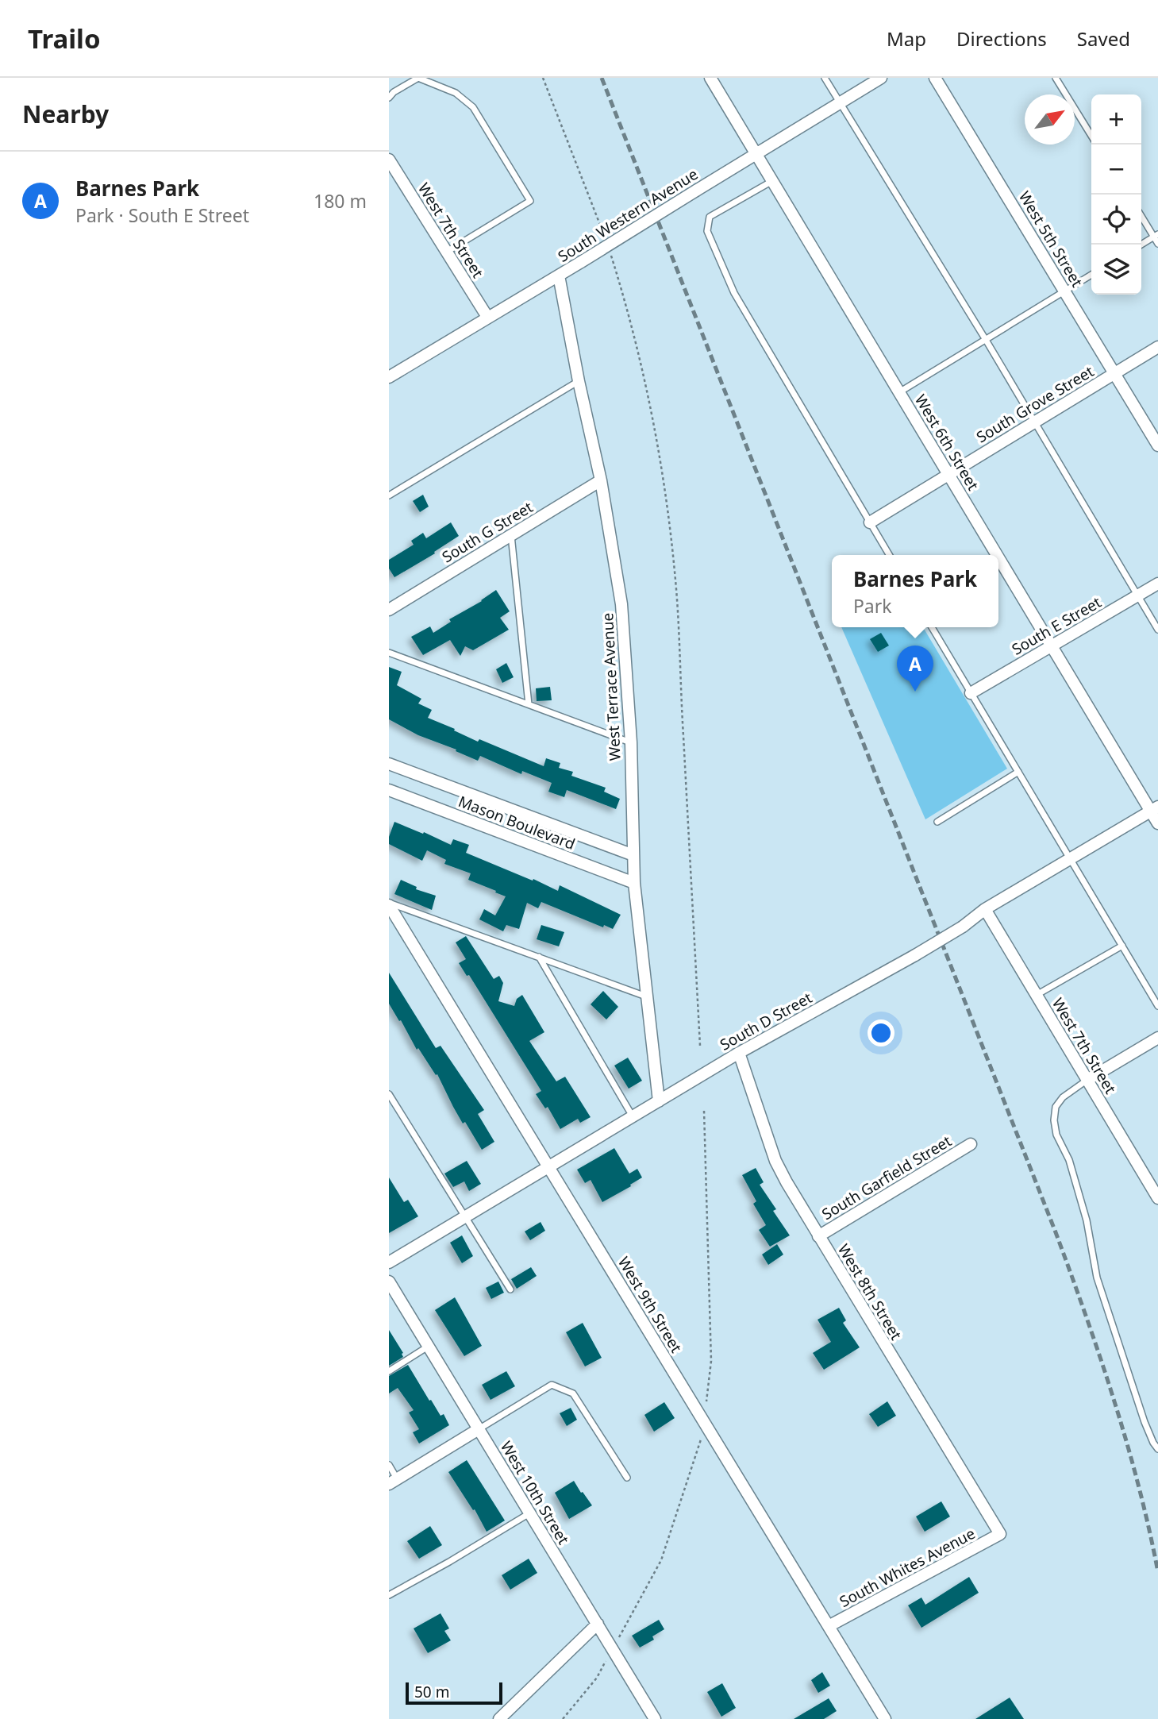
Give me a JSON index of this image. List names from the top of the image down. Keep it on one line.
{"streets":{"street":["South Western Avenue","West 7th Street","West 5th Street","South Grove Street","West 6th Street","South G Street","South E Street","West Terrace Avenue","Mason Boulevard","South D Street","South Garfield Street","West 8th Street","West 9th Street","West 10th Street","South Whites Avenue"]},"crossings":[["South Western Avenue","West 7th Street"],["South Western Avenue","West 6th Street"],["South Western Avenue","West Terrace Avenue"],["West 7th Street","South D Street"],["West 5th Street","South Grove Street"],["South Grove Street","West 6th Street"],["West 6th Street","South E Street"],["West 6th Street","South D Street"],["South G Street","West Terrace Avenue"],["West Terrace Avenue","Mason Boulevard"],["West Terrace Avenue","South D Street"],["South D Street","West 8th Street"],["South D Street","West 9th Street"],["South Garfield Street","West 8th Street"],["West 8th Street","South Whites Avenue"],["West 9th Street","South Whites Avenue"]],"scale_bar":"50 m","north":"top right","page":{"header":"Trailo","nav":["Map","Directions","Saved"],"heading":"Nearby","map_buttons":["+","−"],"list":[{"mark":"A","name":"Barnes Park","note":"Park · South E Street","value":"180 m"}],"popup":["Barnes Park","Park"],"pins":"A","scale":"50 m"}}
